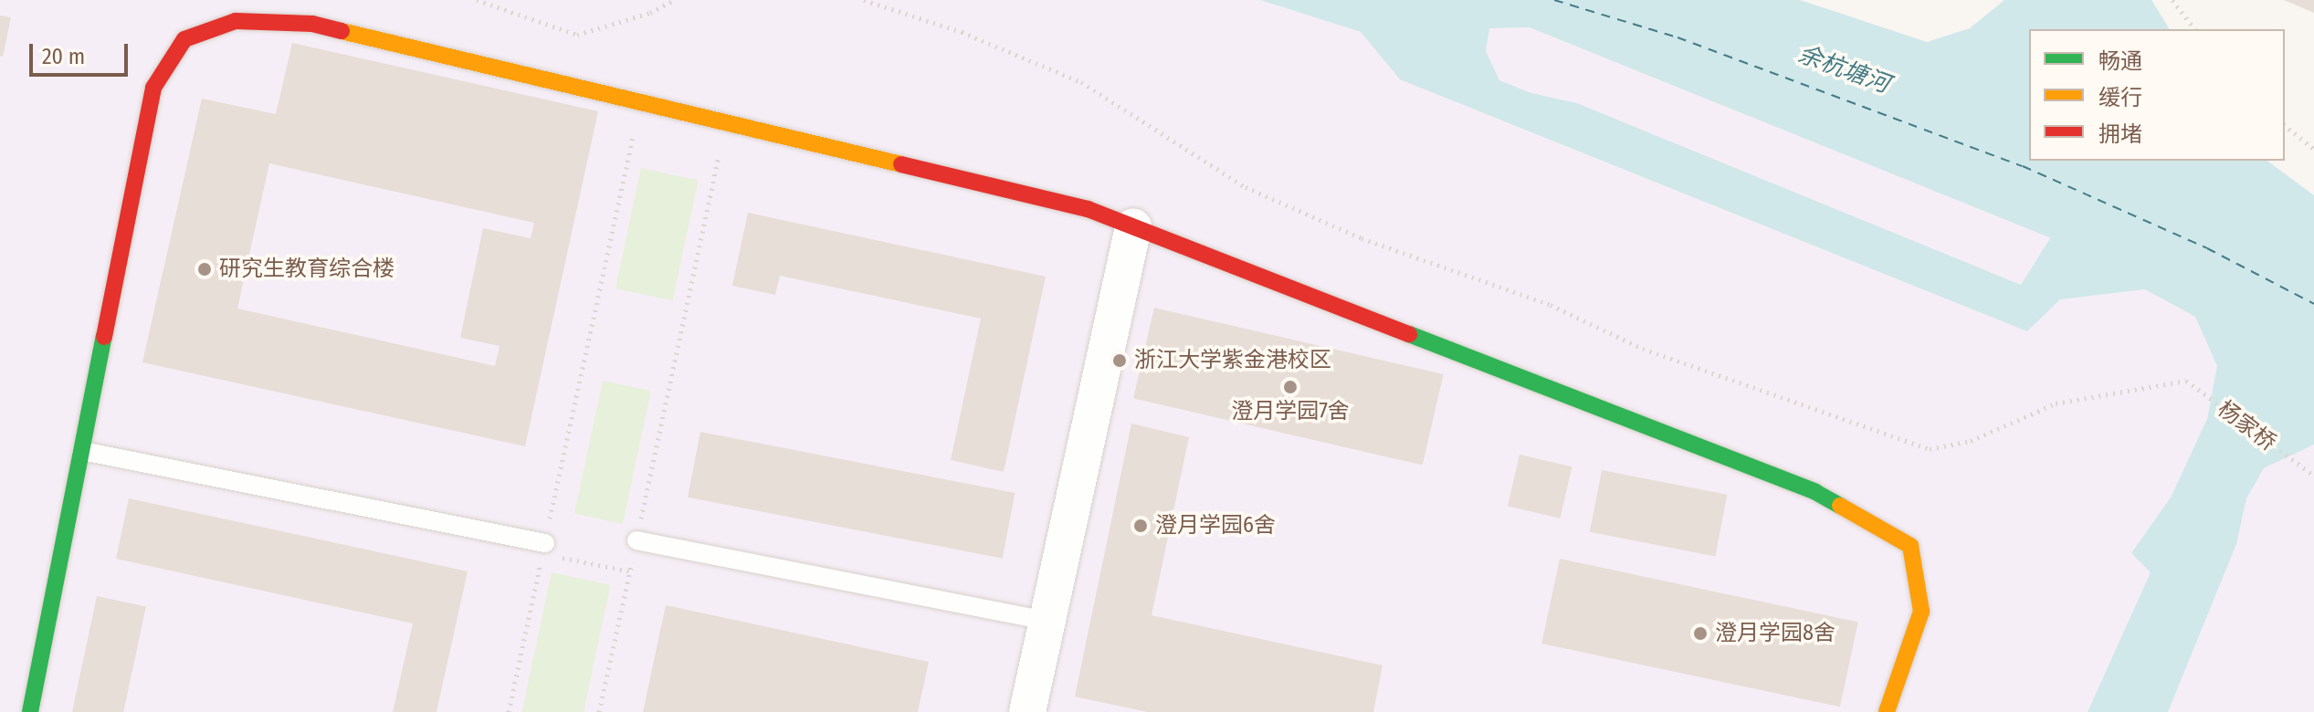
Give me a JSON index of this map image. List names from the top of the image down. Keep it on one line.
{"streets":{"path":["杨家桥"]},"water":["余杭塘河"],"places":["研究生教育综合楼","浙江大学紫金港校区","澄月学园7舍","澄月学园6舍","澄月学园8舍"],"legend":["畅通","缓行","拥堵"],"scale_bar":"20 m"}
